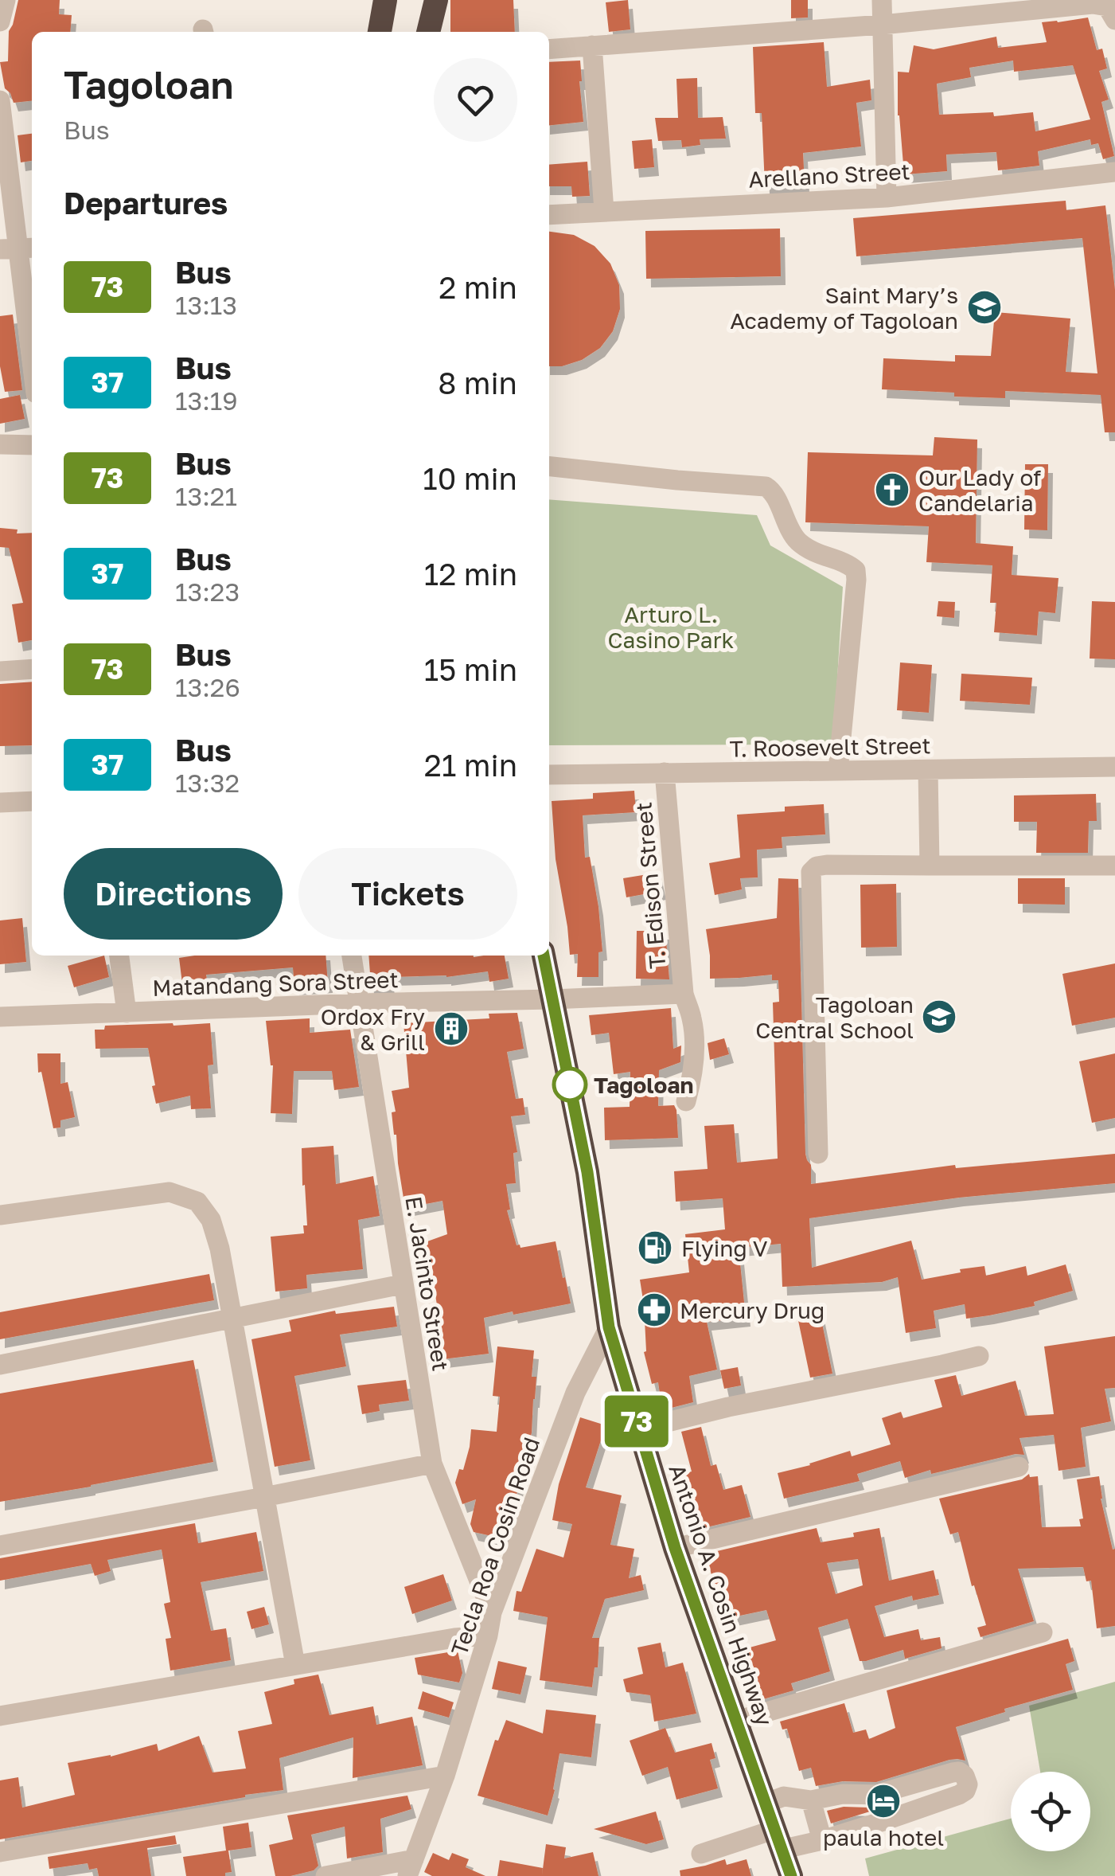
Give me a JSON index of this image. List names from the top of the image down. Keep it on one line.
{"streets":{"highway":["Antonio A. Cosin Highway"],"street":["Arellano Street","T. Roosevelt Street","T. Edison Street","Matandang Sora Street","E. Jacinto Street","Tecla Roa Cosin Road"]},"crossings":[["T. Roosevelt Street","T. Edison Street"],["T. Edison Street","Matandang Sora Street"],["Matandang Sora Street","E. Jacinto Street"],["Matandang Sora Street","Antonio A. Cosin Highway"],["E. Jacinto Street","Tecla Roa Cosin Road"],["Tecla Roa Cosin Road","Antonio A. Cosin Highway"]],"parks":["Arturo L. Casino Park"],"places":{"school or university":["Saint Mary’s Academy of Tagoloan","Tagoloan Central School"],"church":["Our Lady of Candelaria"],"building":["Ordox Fry & Grill"],"other":["Tagoloan"],"fuel station":["Flying V"],"pharmacy":["Mercury Drug"],"hotel":["paula hotel"]},"lines":["bus line 73"],"page":{"on_map":"73","heading":[["Tagoloan","Bus"],"Departures"],"list":[{"mark":"73","name":"Bus","note":"13:13","value":"2 min"},{"mark":"37","name":"Bus","note":"13:19","value":"8 min"},{"mark":"73","name":"Bus","note":"13:21","value":"10 min"},{"mark":"37","name":"Bus","note":"13:23","value":"12 min"},{"mark":"73","name":"Bus","note":"13:26","value":"15 min"},{"mark":"37","name":"Bus","note":"13:32","value":"21 min"}],"buttons":["Directions","Tickets"]}}
